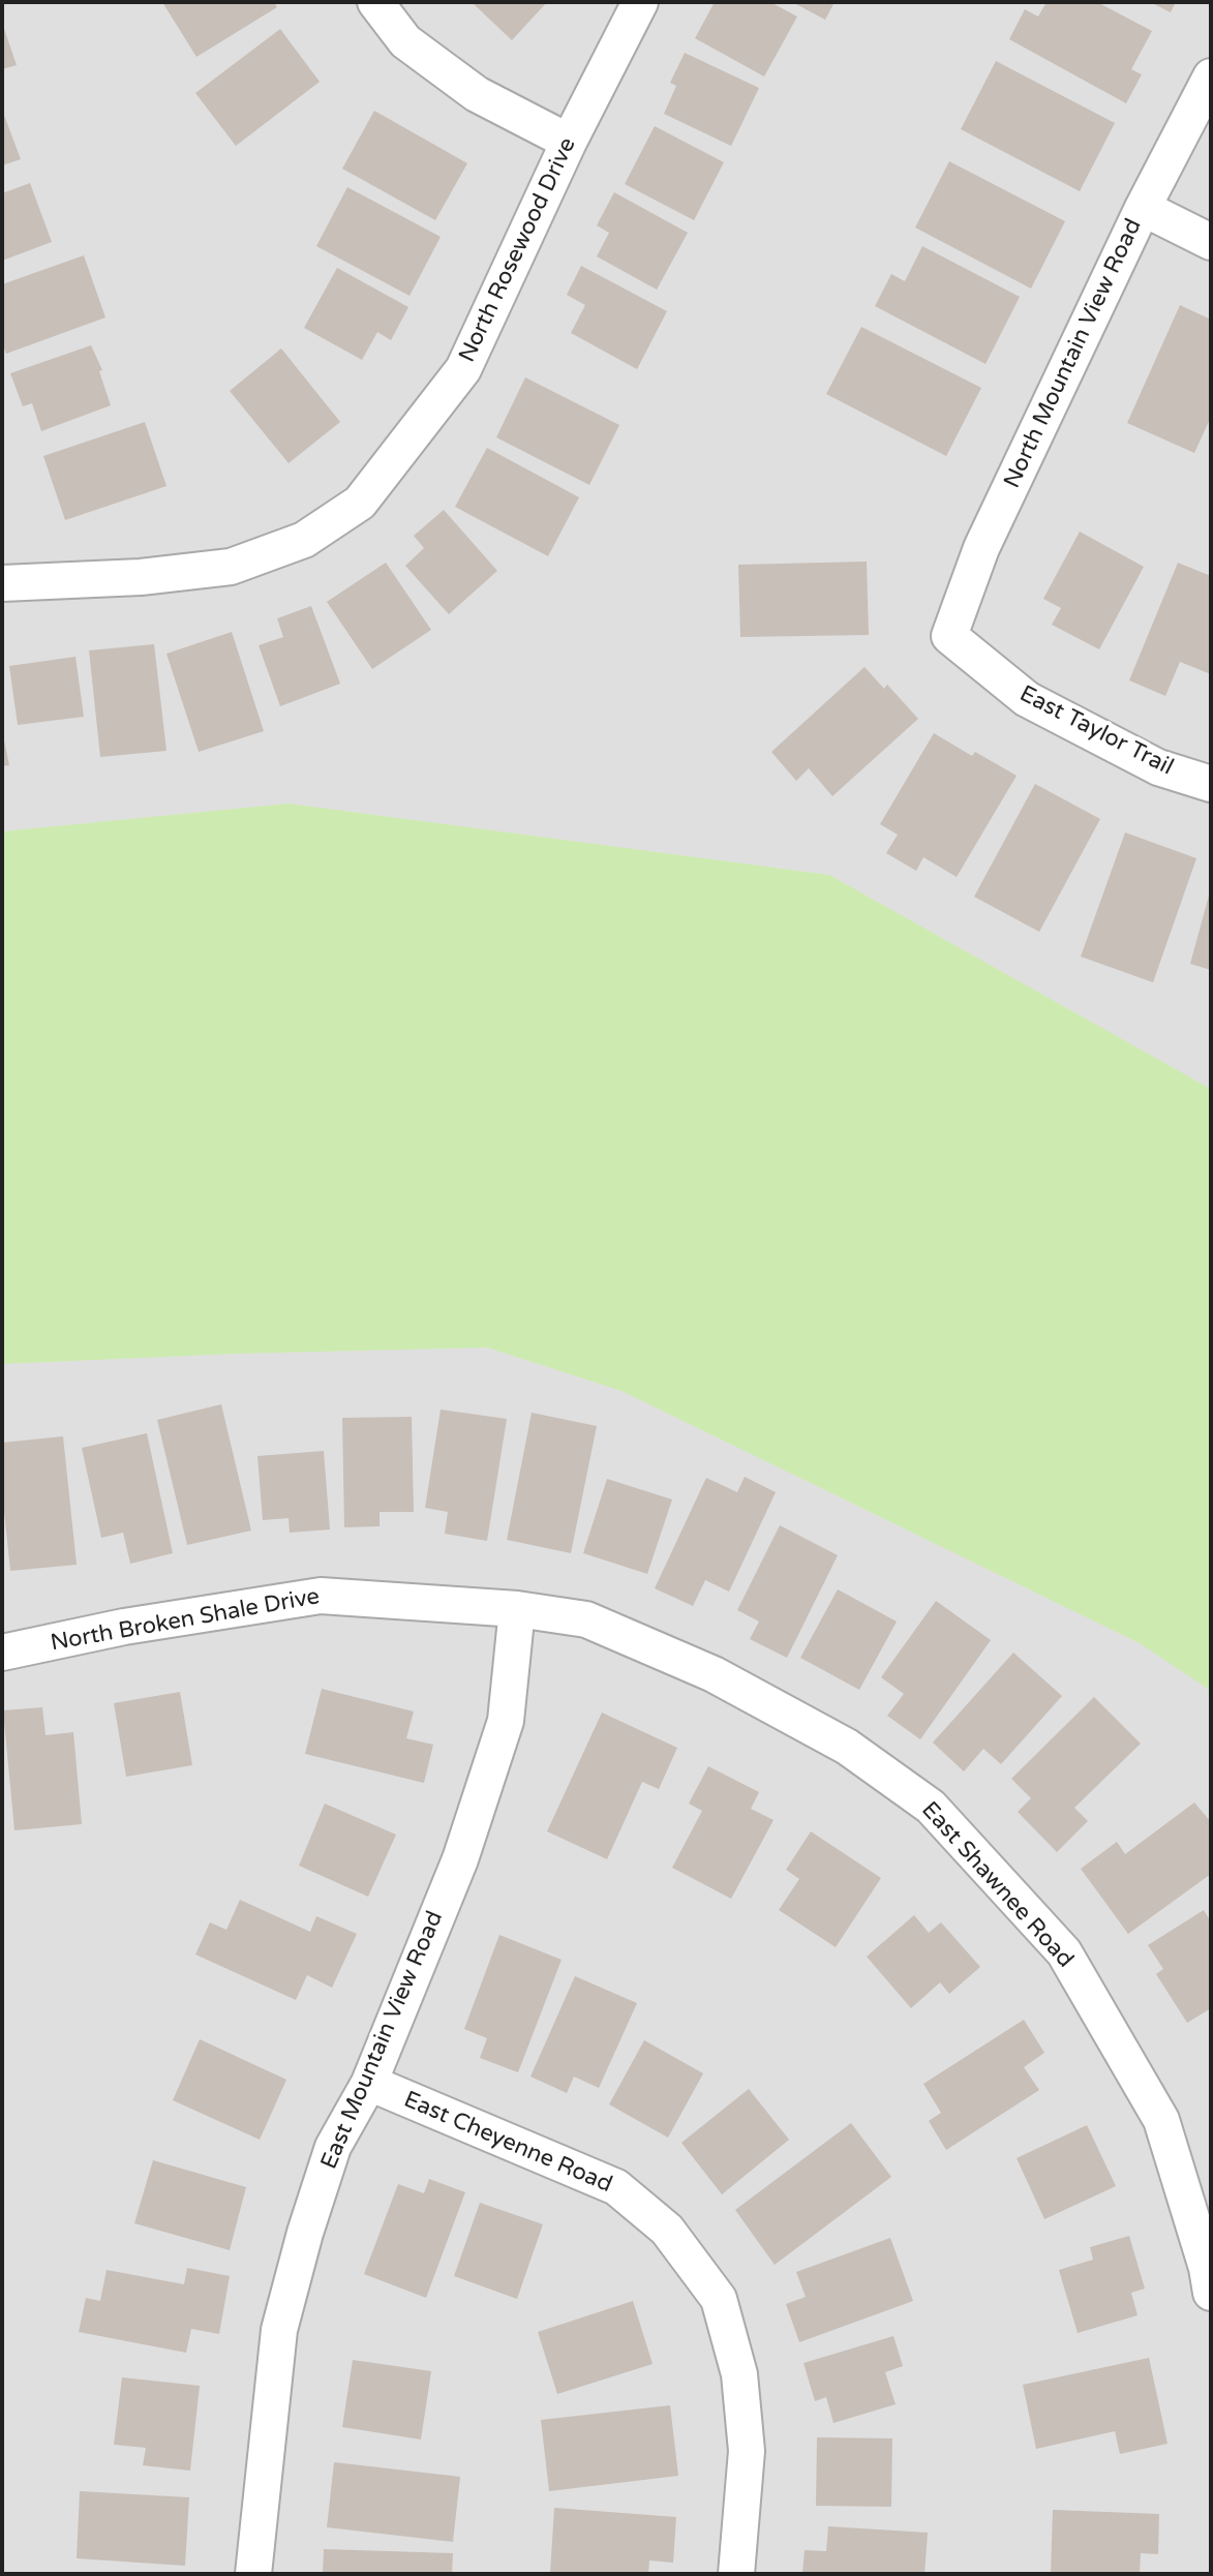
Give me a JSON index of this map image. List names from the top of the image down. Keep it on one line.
{"streets":{"street":["North Rosewood Drive","North Mountain View Road","East Taylor Trail","North Broken Shale Drive","East Shawnee Road","East Mountain View Road","East Cheyenne Road"]},"crossings":[["North Mountain View Road","East Taylor Trail"],["North Broken Shale Drive","East Shawnee Road"],["North Broken Shale Drive","East Mountain View Road"],["East Shawnee Road","East Mountain View Road"],["East Mountain View Road","East Cheyenne Road"]]}
